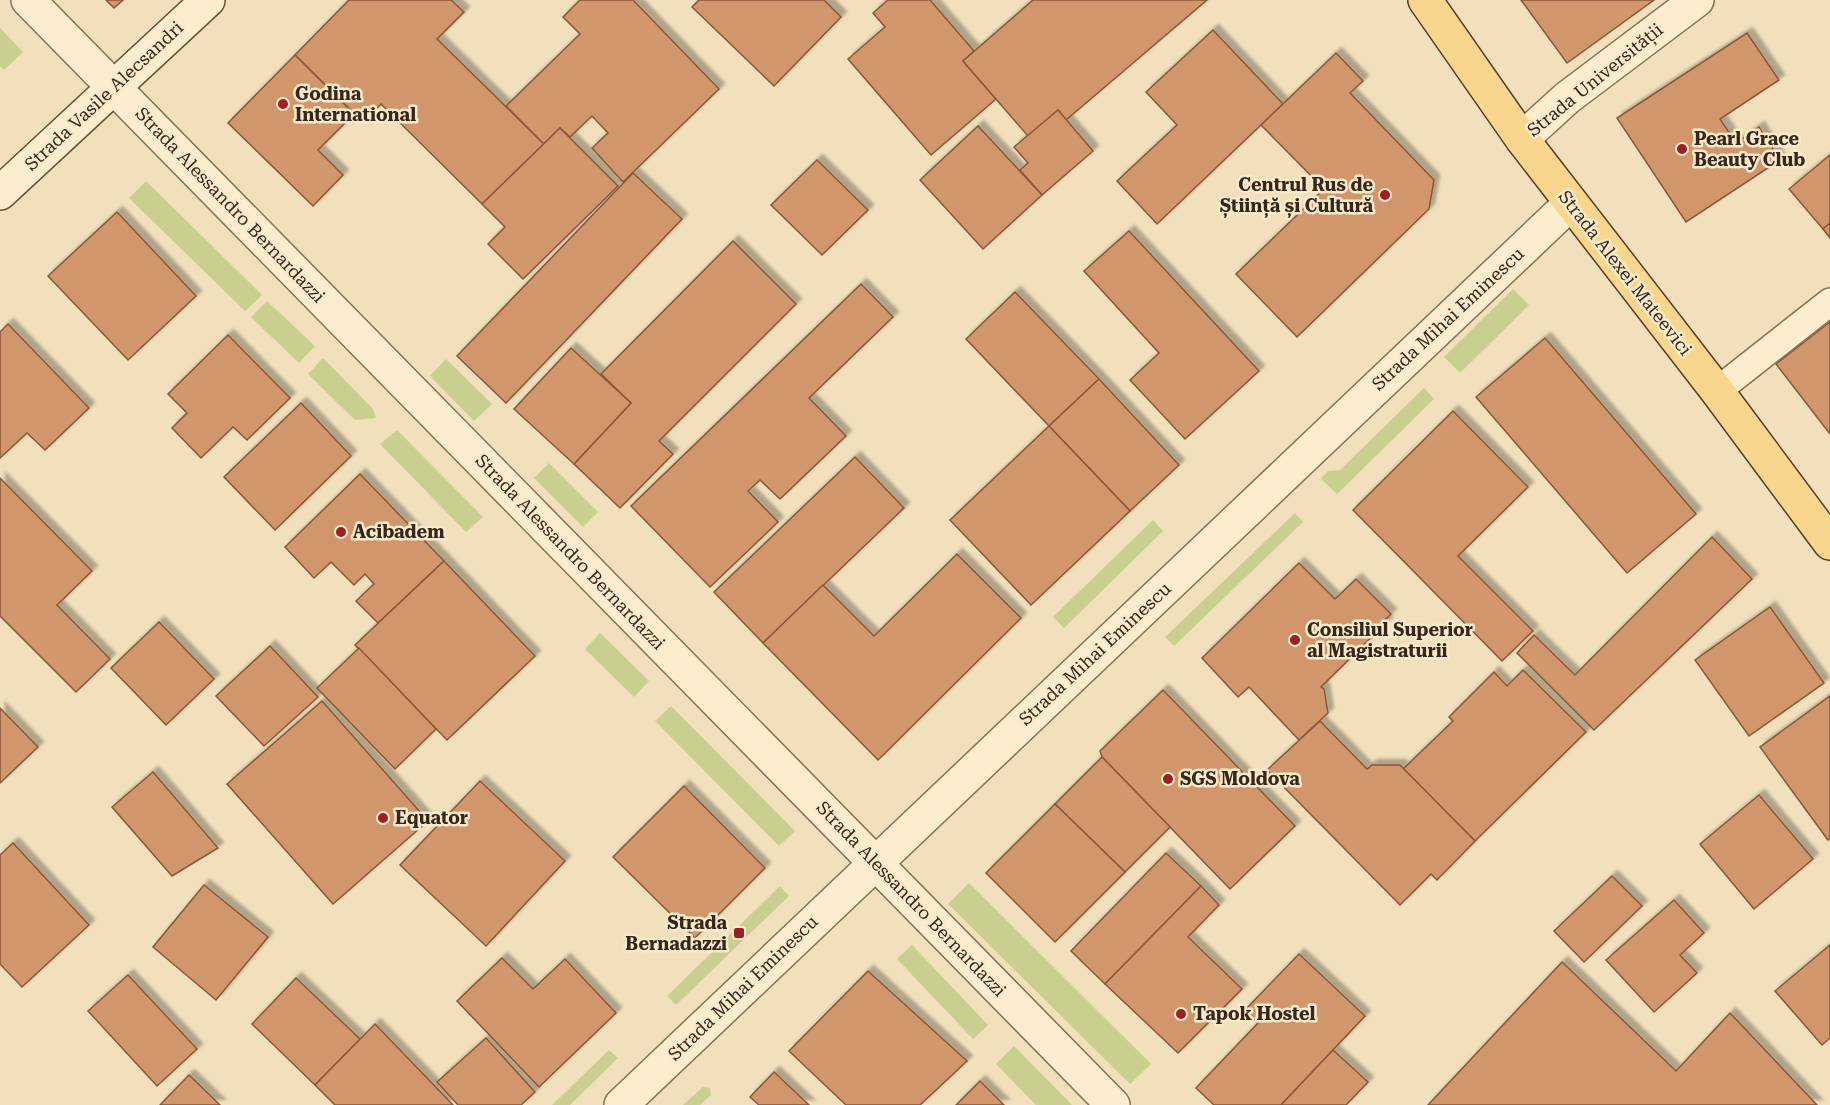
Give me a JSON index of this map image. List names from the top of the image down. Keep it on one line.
{"streets":{"main road":["Strada Alexei Mateevici"],"street":["Strada Universității","Strada Vasile Alecsandri","Strada Alessandro Bernardazzi","Strada Mihai Eminescu"]},"crossings":[["Strada Universității","Strada Alexei Mateevici"],["Strada Vasile Alecsandri","Strada Alessandro Bernardazzi"],["Strada Alessandro Bernardazzi","Strada Mihai Eminescu"],["Strada Alexei Mateevici","Strada Mihai Eminescu"]],"places":{"other":["Godina International","Pearl Grace Beauty Club","Centrul Rus de Știință și Cultură","Acibadem","Consiliul Superior al Magistraturii","SGS Moldova","Equator","Tapok Hostel"],"transit":["Strada Bernadazzi"]}}
